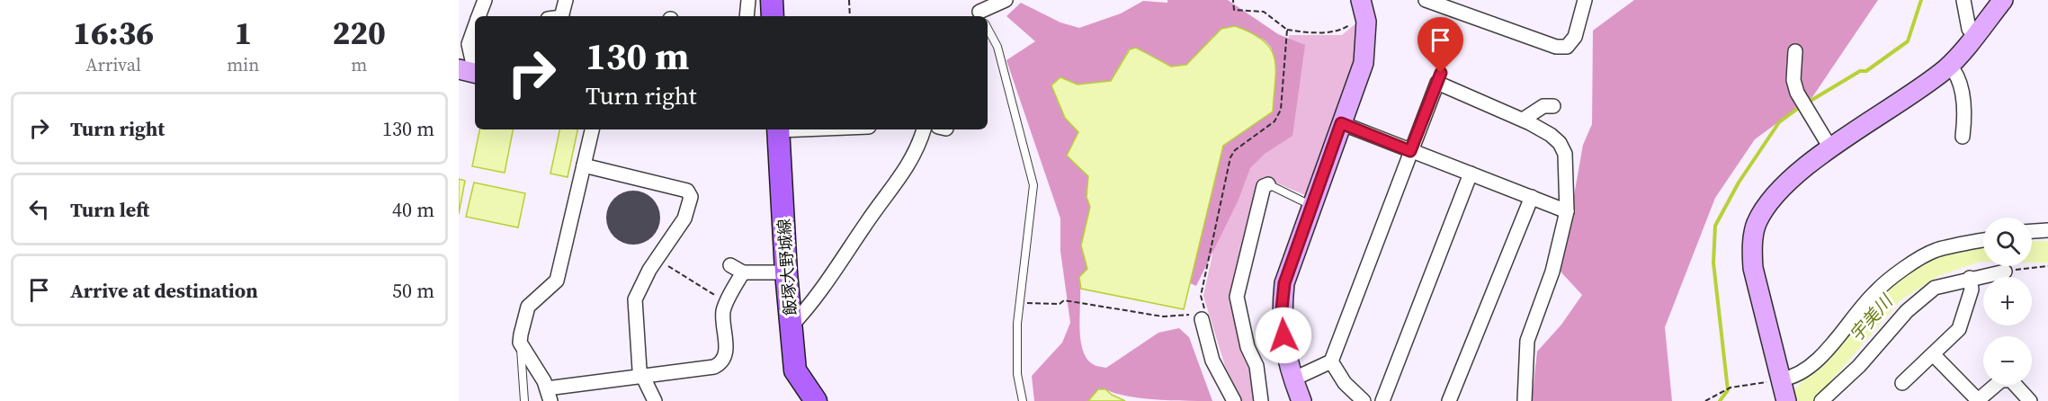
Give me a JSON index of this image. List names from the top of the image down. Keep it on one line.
{"streets":{"main road":["飯塚大野城線"]},"water":["宇美川"],"page":{"eta":["16:36","Arrival","1","min","220","m"],"turn":["130 m","Turn right"],"list":[{"name":"Turn right","value":"130 m"},{"name":"Turn left","value":"40 m"},{"name":"Arrive at destination","value":"50 m"}],"map_buttons":["+","−"]}}
